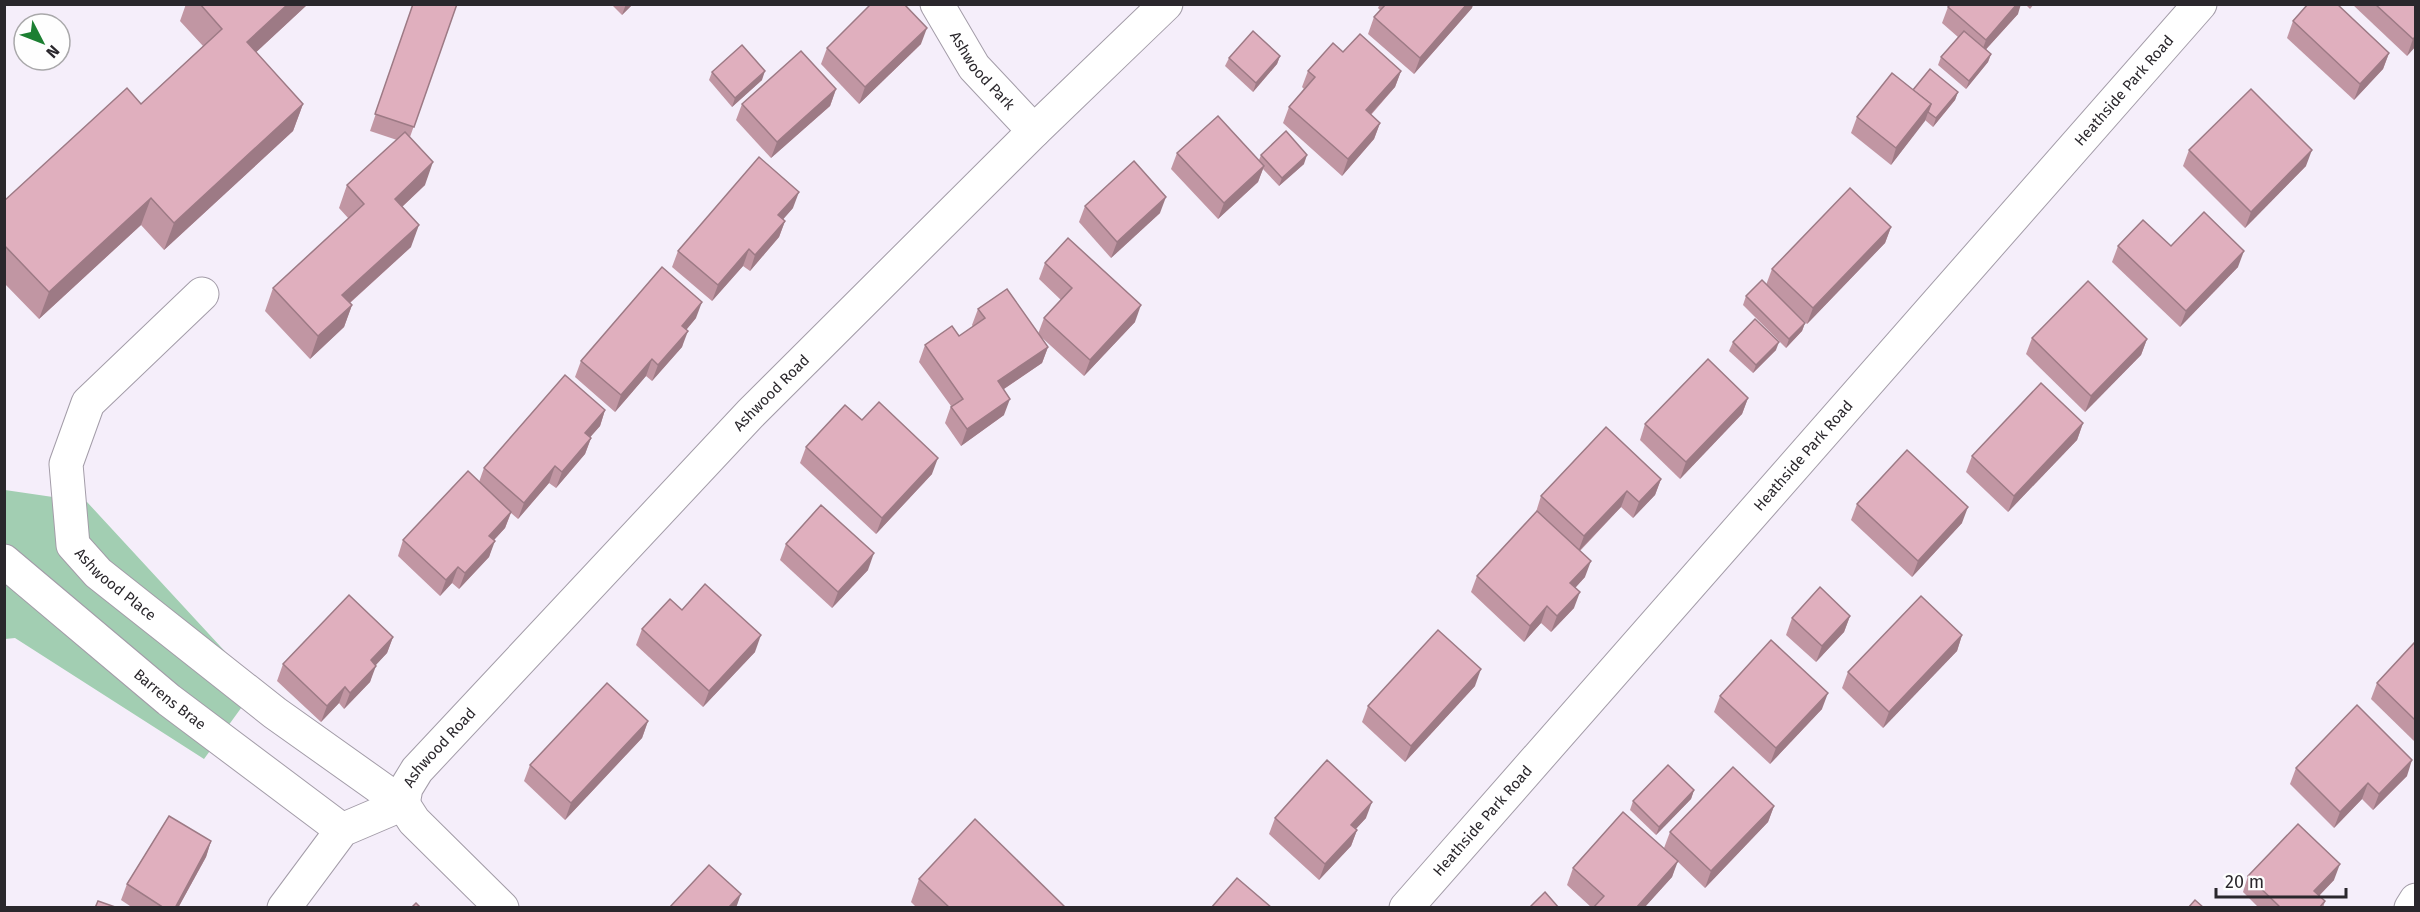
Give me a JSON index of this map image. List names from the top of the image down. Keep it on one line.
{"streets":{"street":["Ashwood Park","Heathside Park Road","Ashwood Road","Ashwood Place","Barrens Brae"]},"crossings":[["Ashwood Park","Ashwood Road"],["Ashwood Road","Ashwood Place"]],"scale_bar":"20 m","north":"bottom right"}
